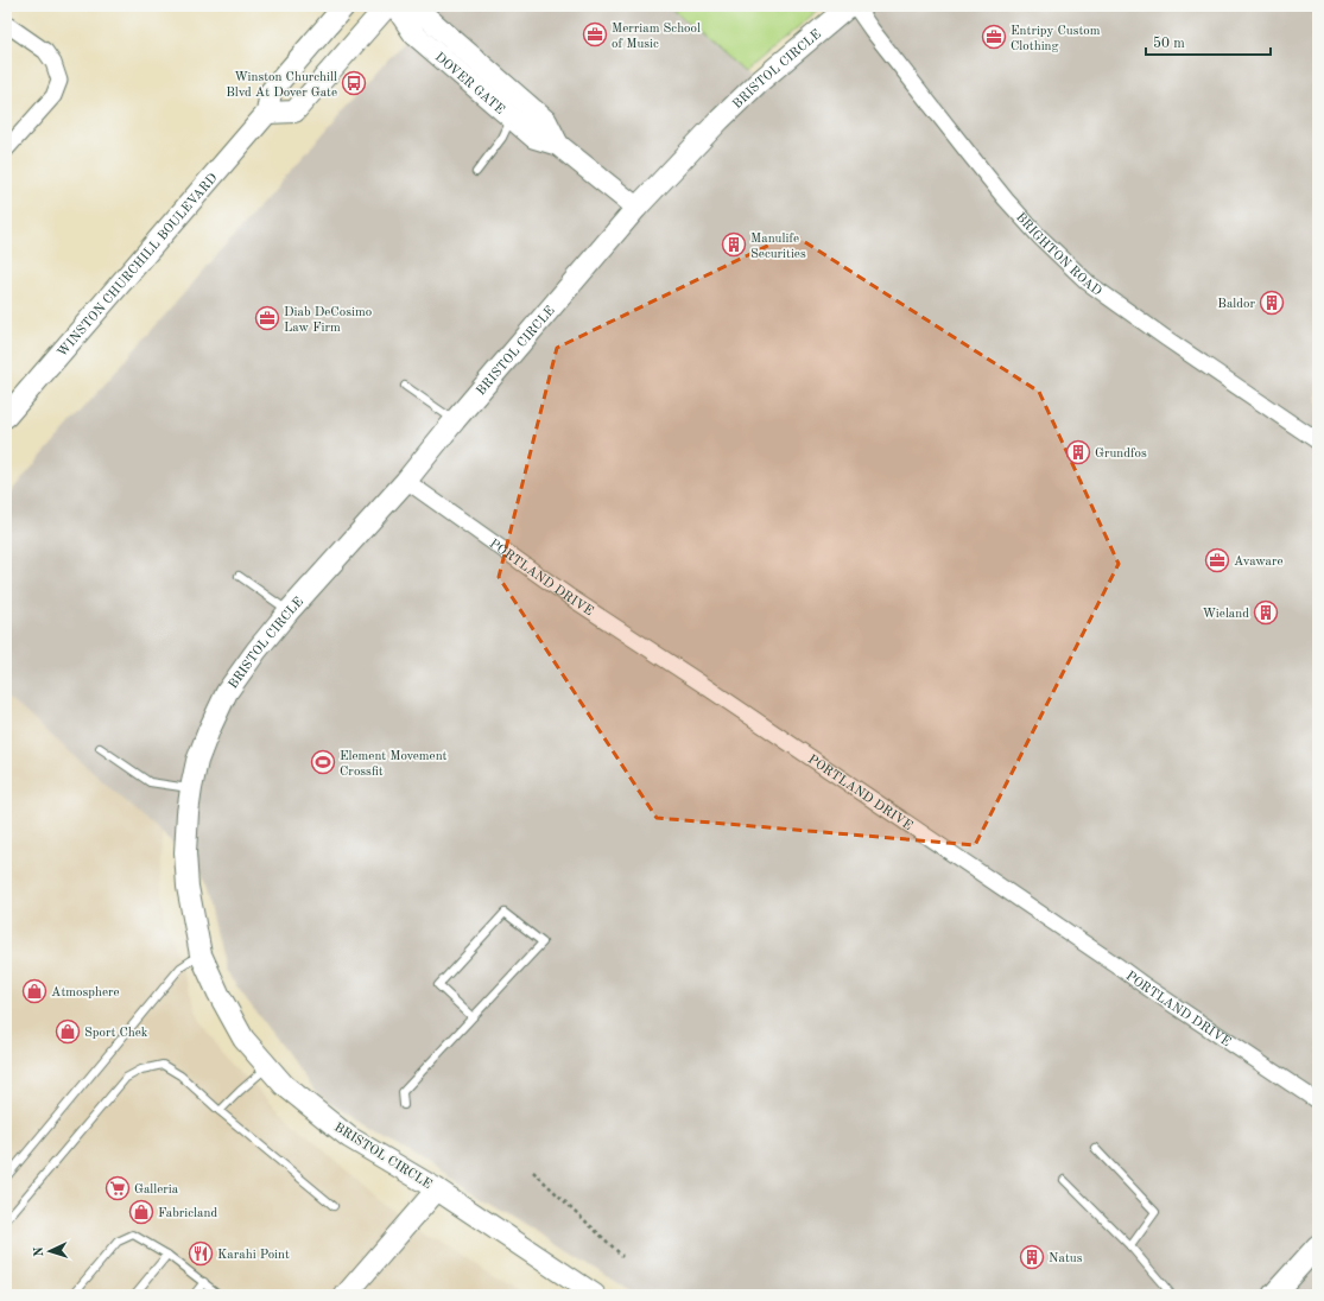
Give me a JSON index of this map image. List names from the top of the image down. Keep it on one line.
{"streets":{"street":["BRISTOL CIRCLE","DOVER GATE","BRIGHTON ROAD","WINSTON CHURCHILL BOULEVARD","PORTLAND DRIVE"]},"crossings":[["BRISTOL CIRCLE","DOVER GATE"],["BRISTOL CIRCLE","PORTLAND DRIVE"]],"places":{"office":["Merriam School of Music","Entripy Custom Clothing","Diab DeCosimo Law Firm","Avaware"],"bus stop":["Winston Churchill Blvd At Dover Gate"],"building":["Manulife Securities","Baldor","Grundfos","Wieland","Natus"],"sports":["Element Movement Crossfit"],"shop":["Atmosphere","Sport Chek","Fabricland"],"supermarket":["Galleria"],"restaurant":["Karahi Point"]},"scale_bar":"50 m","north":"left"}
